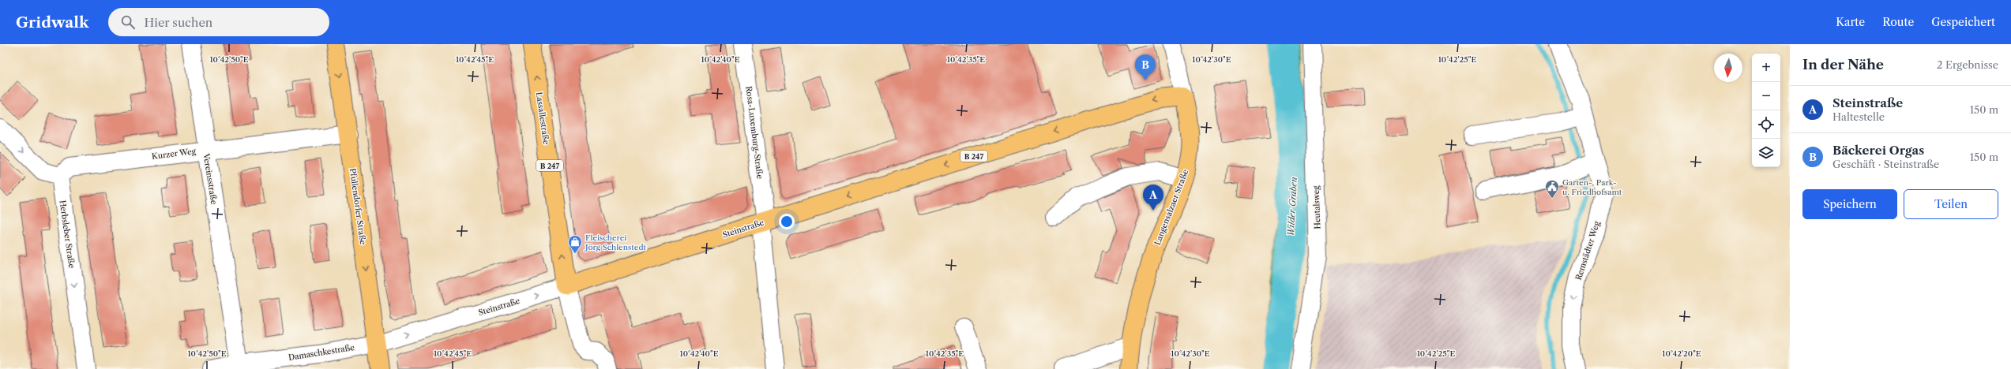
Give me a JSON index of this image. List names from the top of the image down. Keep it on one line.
{"streets":{"main road":["Lassallestraße","B 247","Pfullendorfer Straße","Langensalzaer Straße","Steinstraße"],"street":["Rosa-Luxemburg-Straße","Kurzer Weg","Vereinsstraße","Heutalsweg","Herbsleber Straße","Remstädter Weg","Damaschkestraße"]},"crossings":[["Lassallestraße","Steinstraße"],["Rosa-Luxemburg-Straße","Steinstraße"],["Kurzer Weg","Vereinsstraße"],["Kurzer Weg","Pfullendorfer Straße"],["Kurzer Weg","Herbsleber Straße"],["Vereinsstraße","Damaschkestraße"],["Pfullendorfer Straße","Steinstraße"],["Pfullendorfer Straße","Damaschkestraße"],["Langensalzaer Straße","Steinstraße"],["Steinstraße","Damaschkestraße"]],"one_way":["Lassallestraße","Pfullendorfer Straße","Herbsleber Straße","Remstädter Weg"],"water":["Wilder Graben"],"places":{"public building":["Garten-, Park- u. Friedhofsamt"],"shop":["Fleischerei Jörg Schlenstedt"]},"north":"bottom","page":{"header":"Gridwalk","search":"Hier suchen","nav":["Karte","Route","Gespeichert"],"heading":["In der Nähe","2 Ergebnisse"],"map_buttons":["+","−"],"pins":["B","A"],"list":[{"mark":"A","name":"Steinstraße","note":"Haltestelle","value":"150 m"},{"mark":"B","name":"Bäckerei Orgas","note":"Geschäft · Steinstraße","value":"150 m"}],"buttons":["Speichern","Teilen"]},"coordinates":["10°42'50\"E","10°42'45\"E","10°42'40\"E","10°42'35\"E","10°42'30\"E","10°42'25\"E","10°42'20\"E"]}
